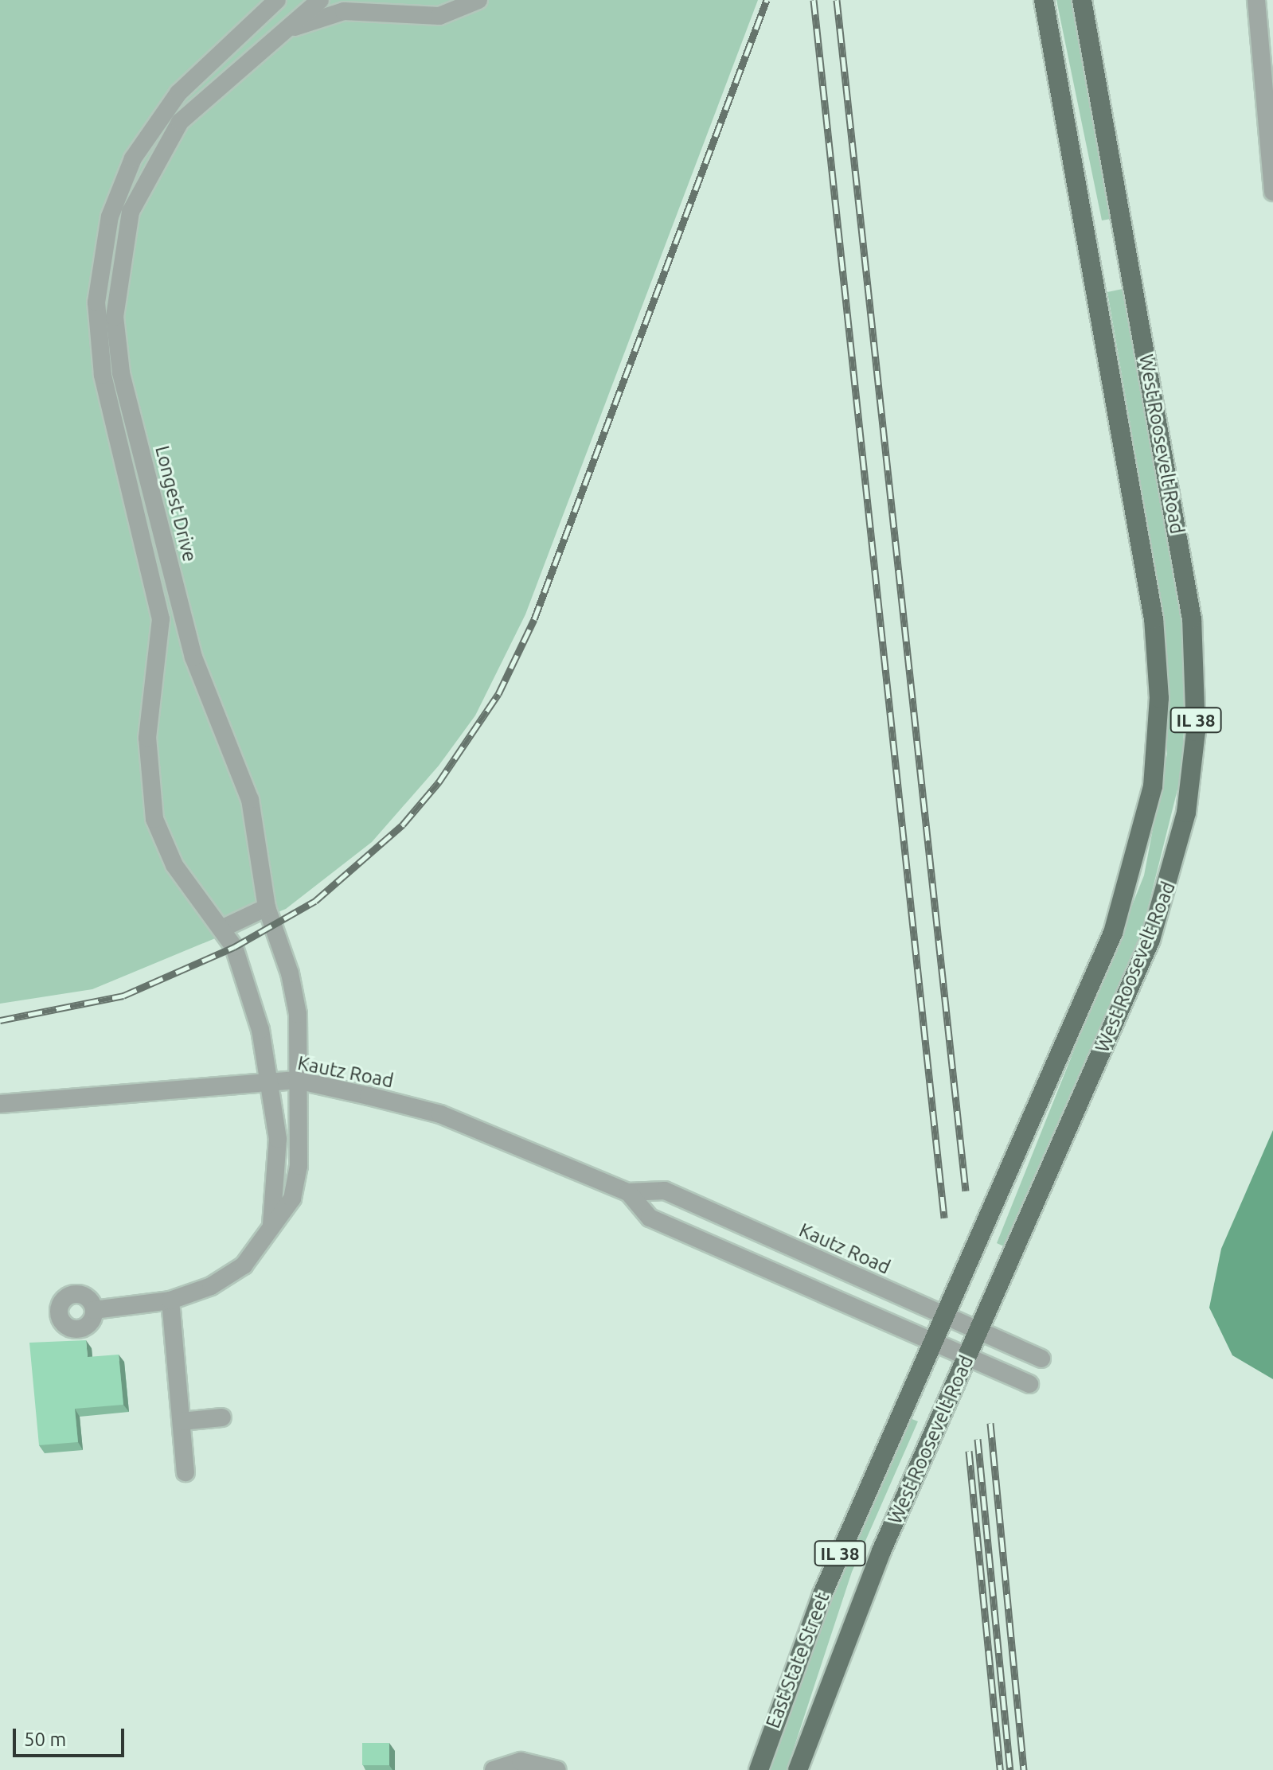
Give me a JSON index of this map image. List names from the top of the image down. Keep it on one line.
{"streets":{"main road":["West Roosevelt Road","IL 38","East State Street"],"street":["Longest Drive","Kautz Road"]},"crossings":[["West Roosevelt Road","Kautz Road"],["West Roosevelt Road","East State Street"],["Longest Drive","Kautz Road"],["Kautz Road","East State Street"]],"scale_bar":"50 m"}
